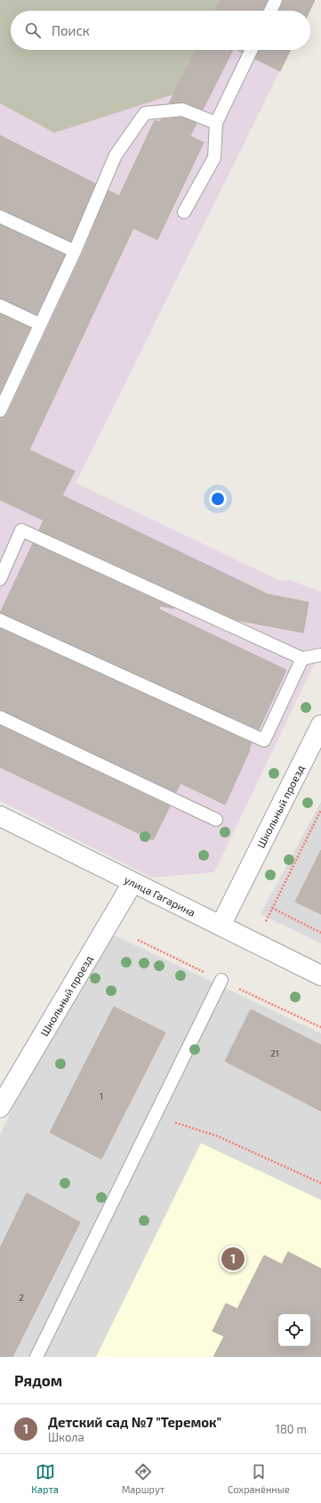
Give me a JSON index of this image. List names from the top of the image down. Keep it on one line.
{"streets":{"street":["Школьный проезд","улица Гагарина"]},"crossings":[["Школьный проезд","улица Гагарина"]],"house_numbers":["21","1","2"],"page":{"search":"Поиск","pins":"1","heading":"Рядом","list":[{"mark":"1","name":"Детский сад №7 \"Теремок\"","note":"Школа","value":"180 m"}],"nav":["Карта","Маршрут","Сохранённые"]}}
